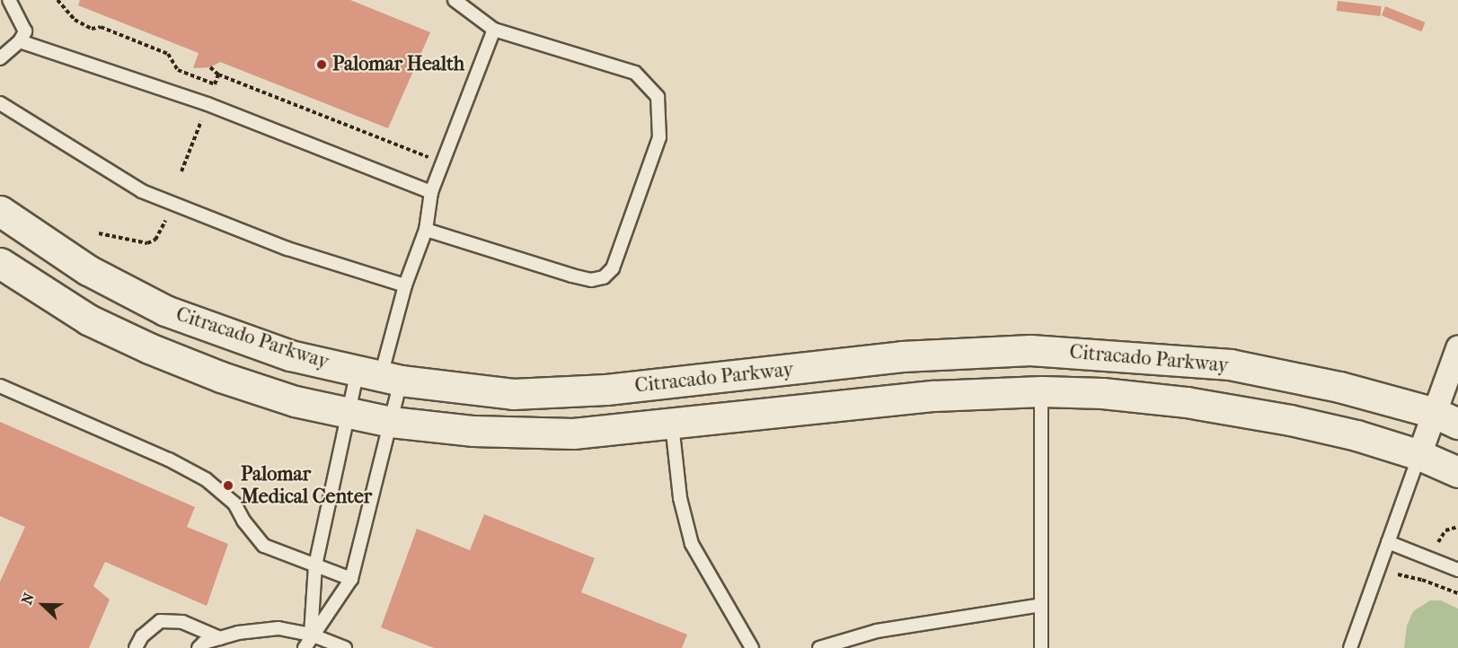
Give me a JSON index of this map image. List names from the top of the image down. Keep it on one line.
{"streets":{"main road":["Citracado Parkway"]},"places":["Palomar Health","Palomar Medical Center"],"north":"left"}
